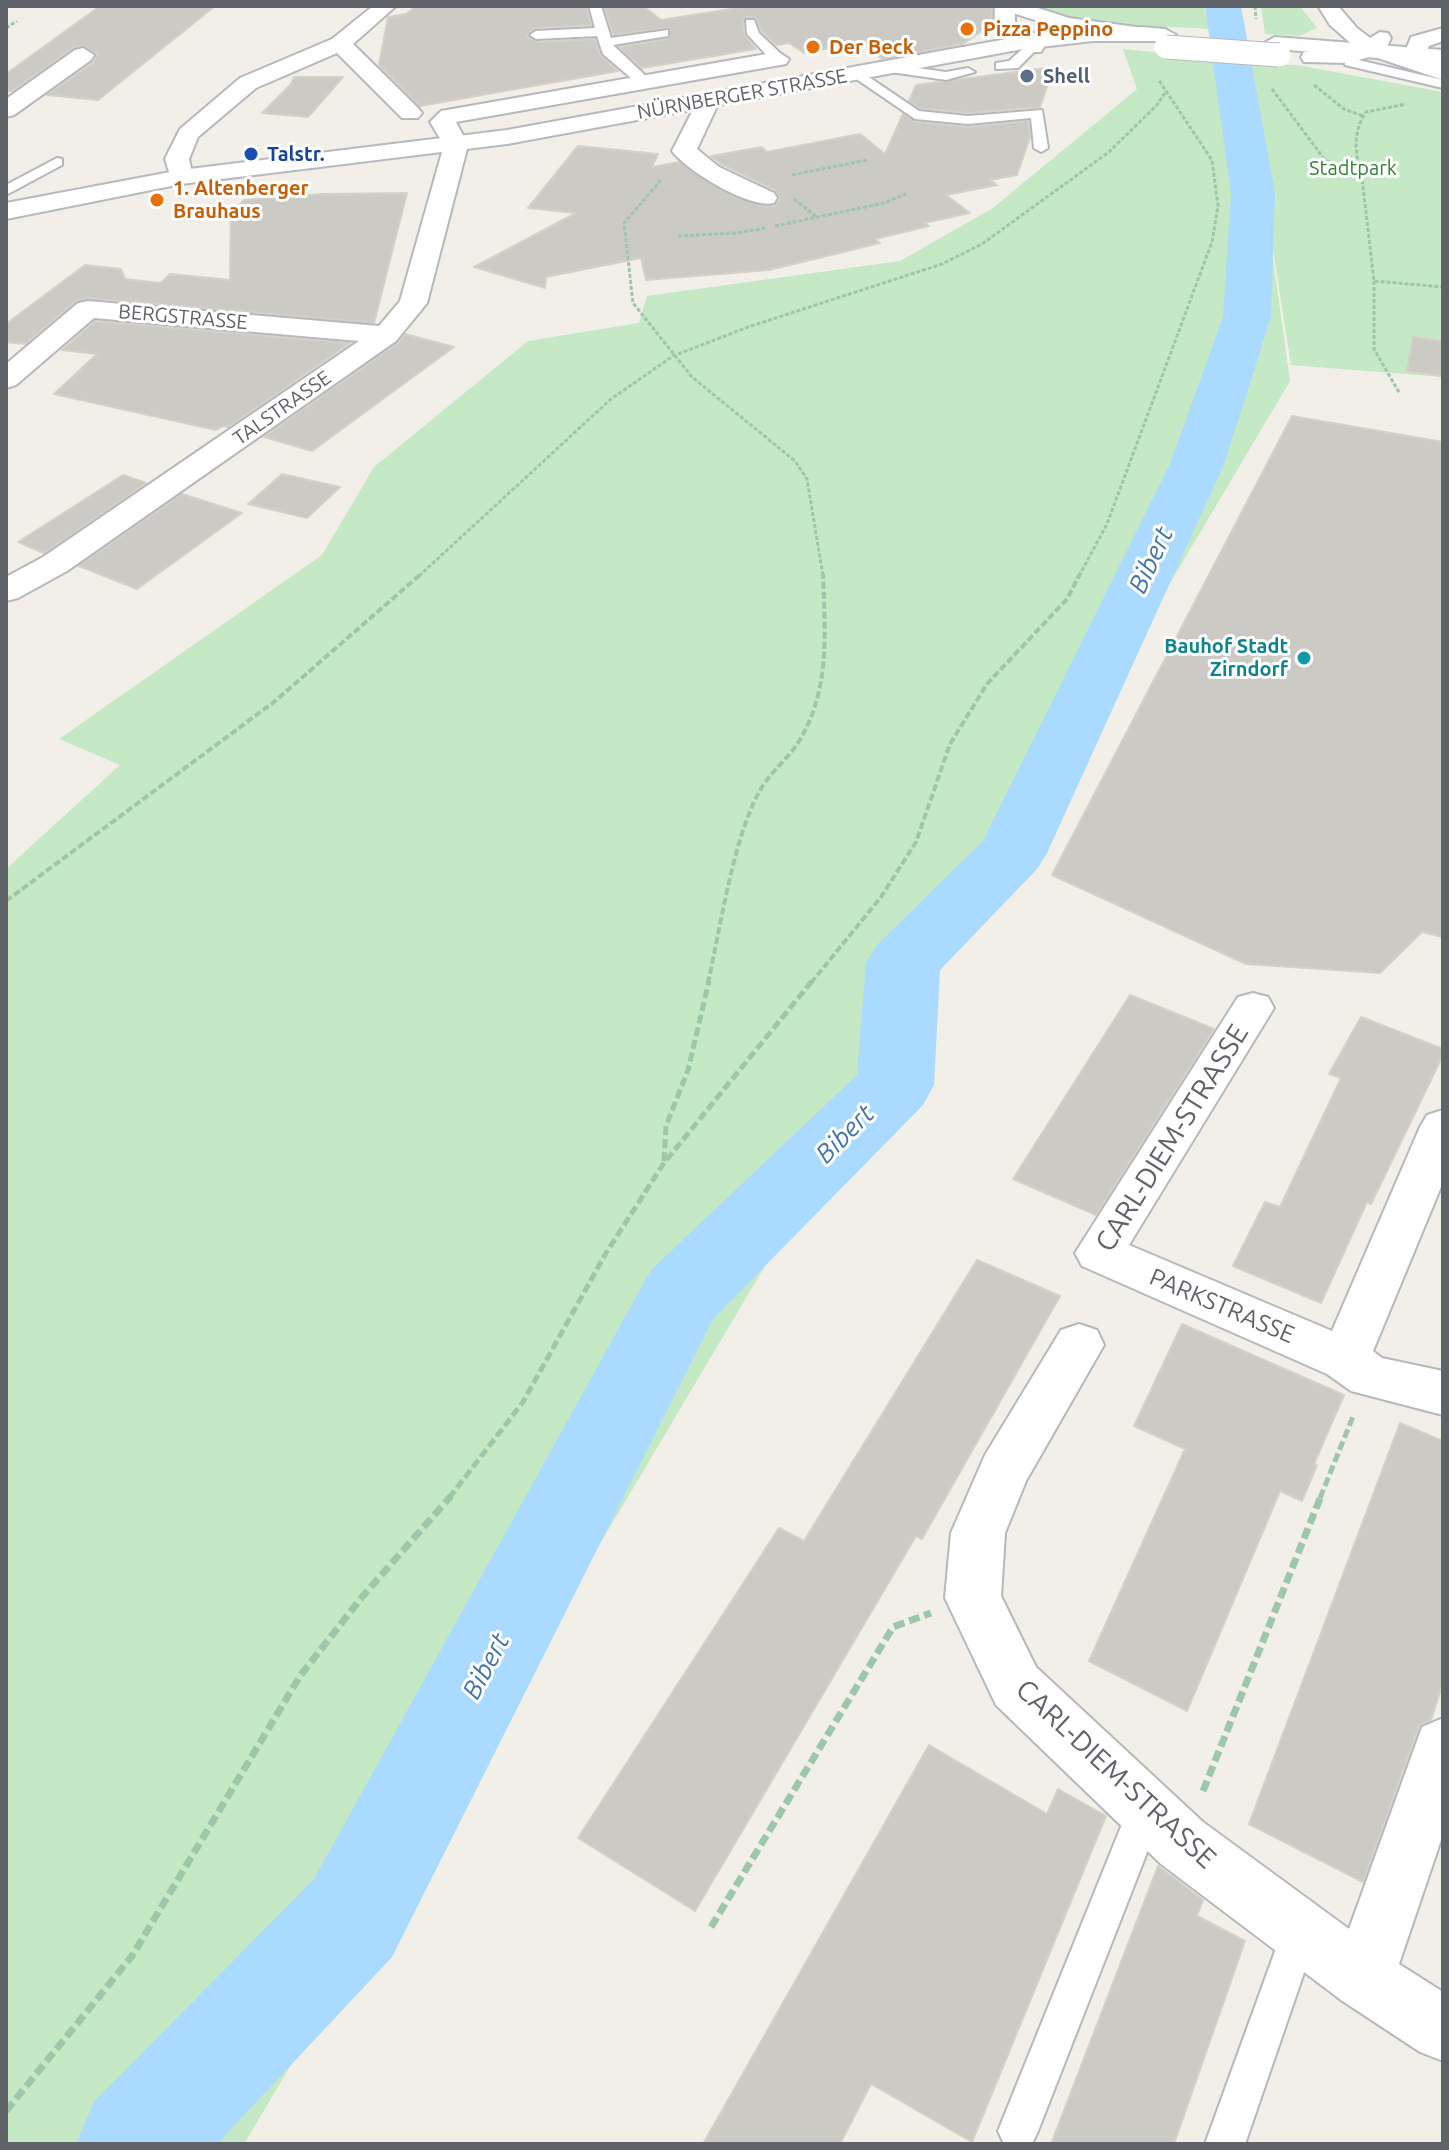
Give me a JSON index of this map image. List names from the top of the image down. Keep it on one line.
{"streets":{"street":["NÜRNBERGER STRASSE","BERGSTRASSE","TALSTRASSE","CARL-DIEM-STRASSE","PARKSTRASSE"]},"crossings":[["NÜRNBERGER STRASSE","TALSTRASSE"],["BERGSTRASSE","TALSTRASSE"],["CARL-DIEM-STRASSE","PARKSTRASSE"]],"water":["Bibert"],"parks":["Stadtpark"],"places":["Pizza Peppino","Der Beck","Shell","Talstr.","1. Altenberger Brauhaus","Bauhof Stadt Zirndorf"]}
